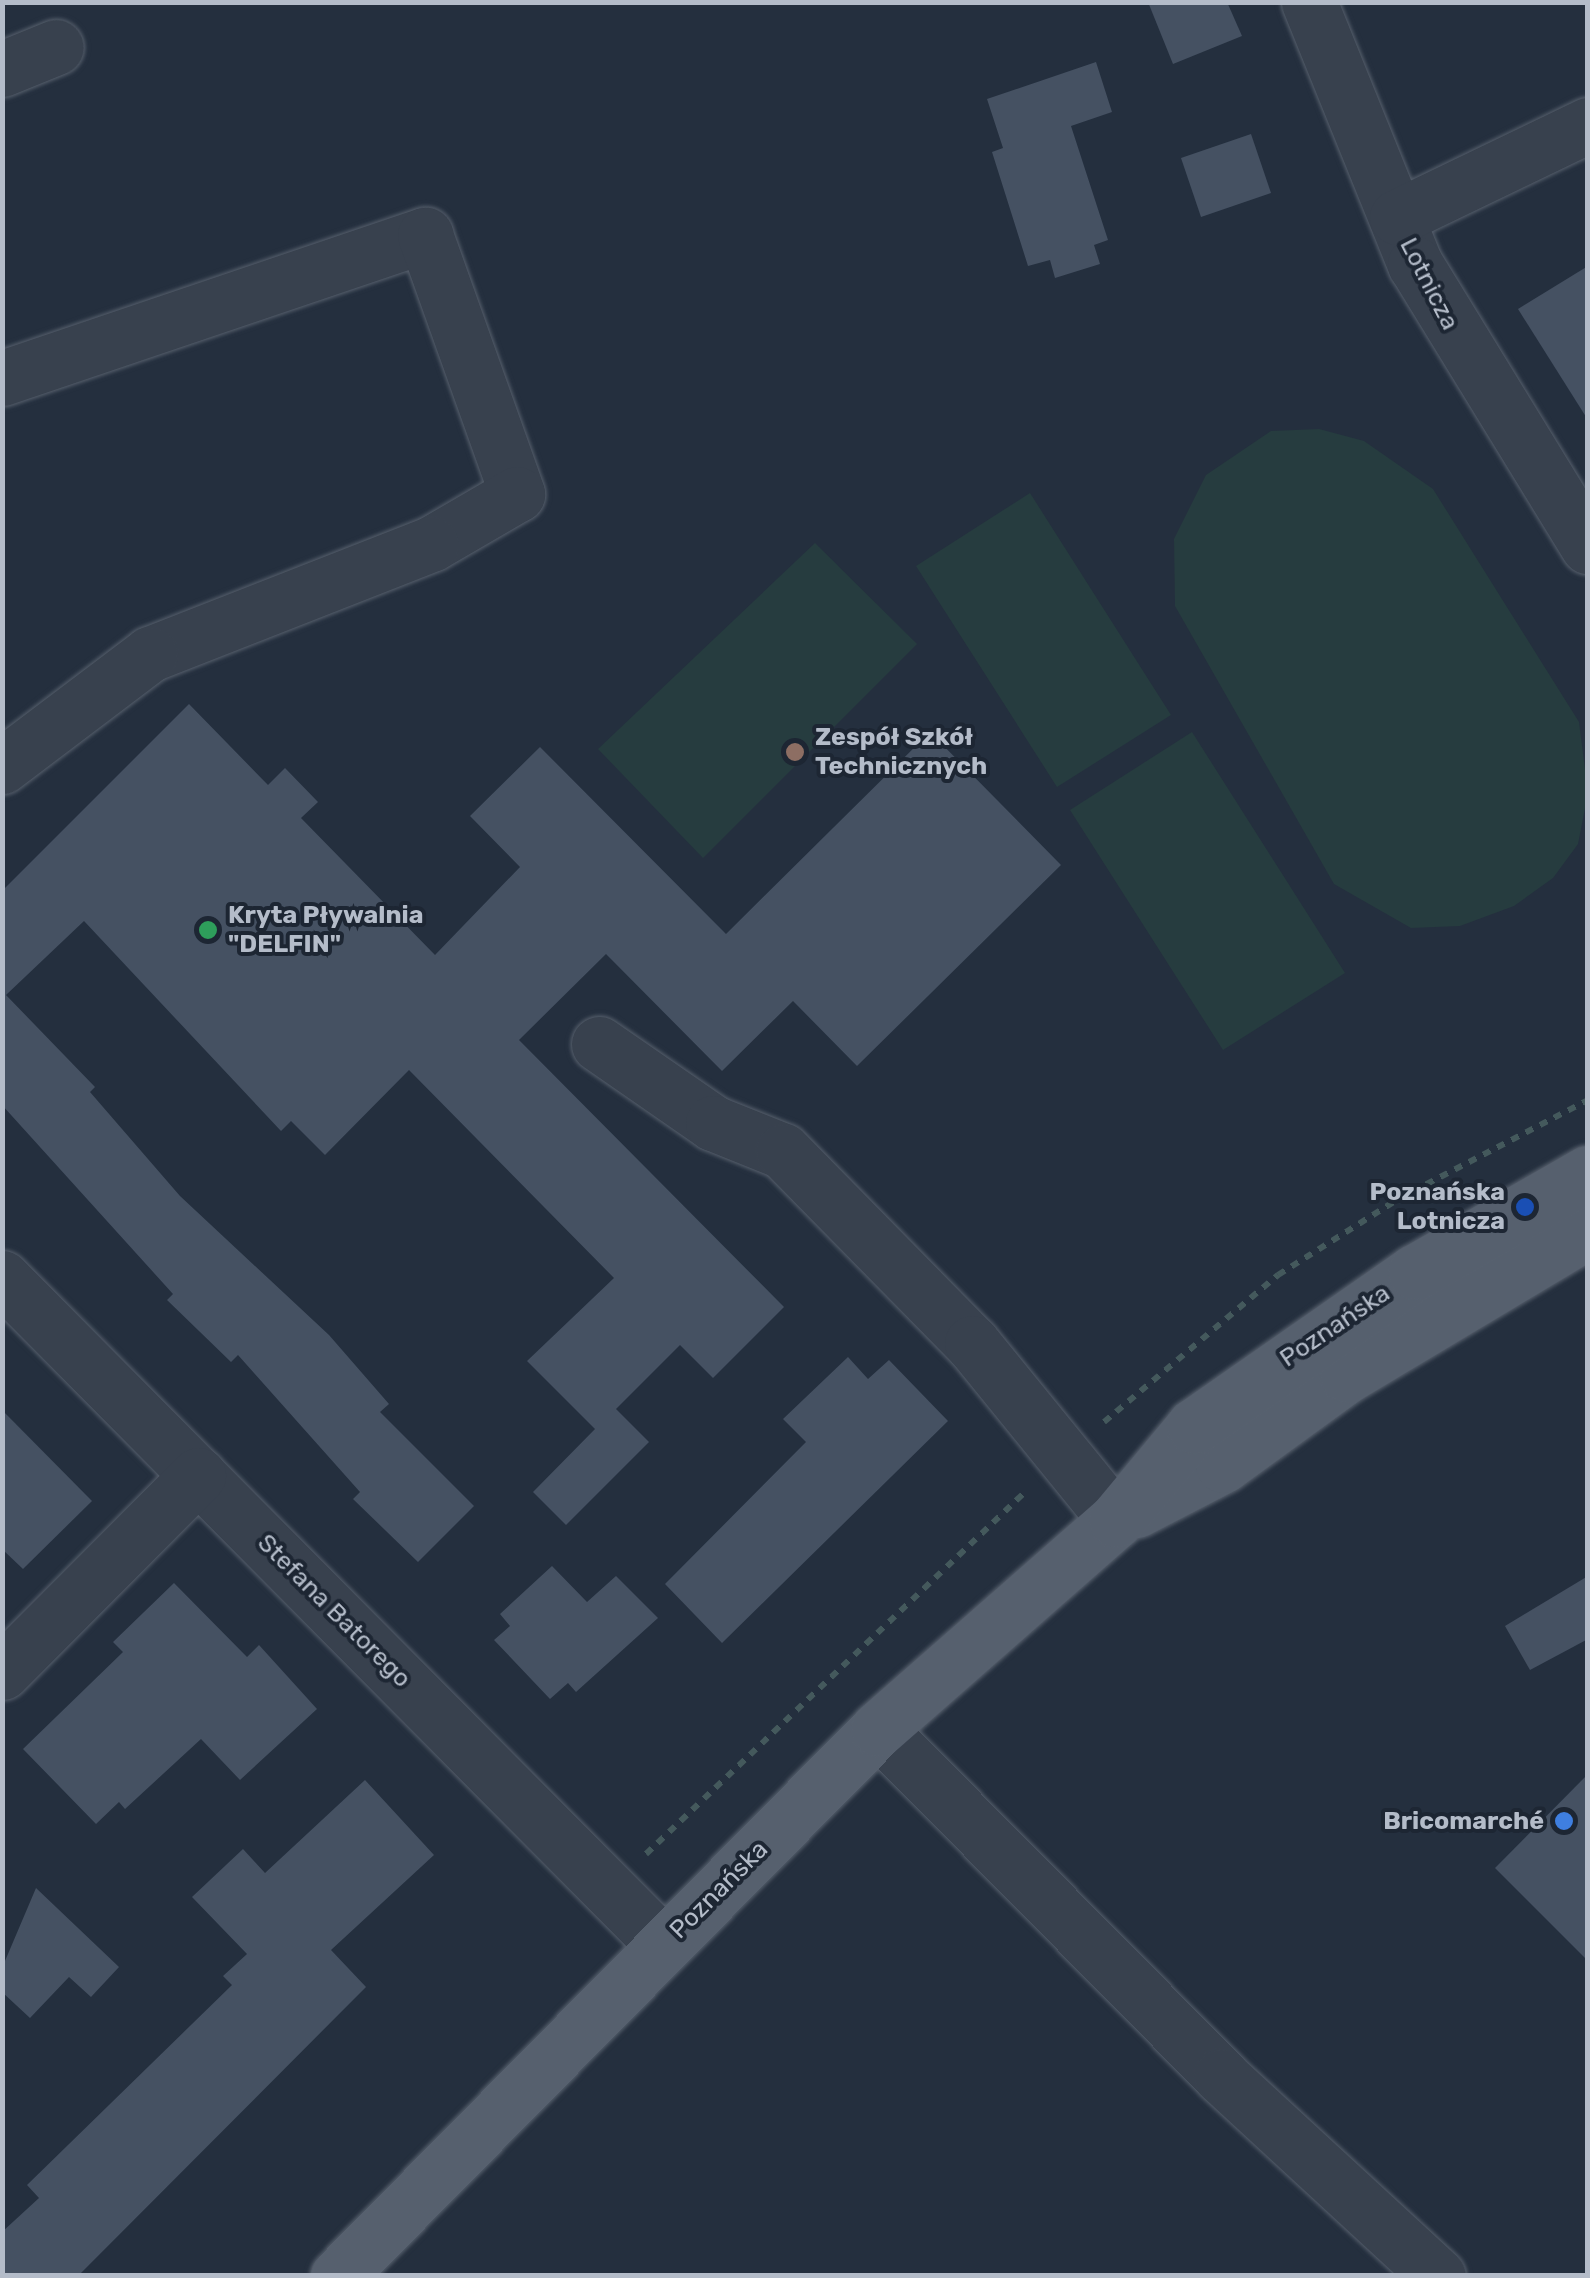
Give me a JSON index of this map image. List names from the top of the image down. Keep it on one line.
{"streets":{"main road":["Poznańska"],"street":["Lotnicza","Stefana Batorego"]},"crossings":[["Poznańska","Stefana Batorego"]],"places":["Zespół Szkół Technicznych","Kryta Pływalnia \"DELFIN\"","Poznańska Lotnicza","Bricomarché"]}
